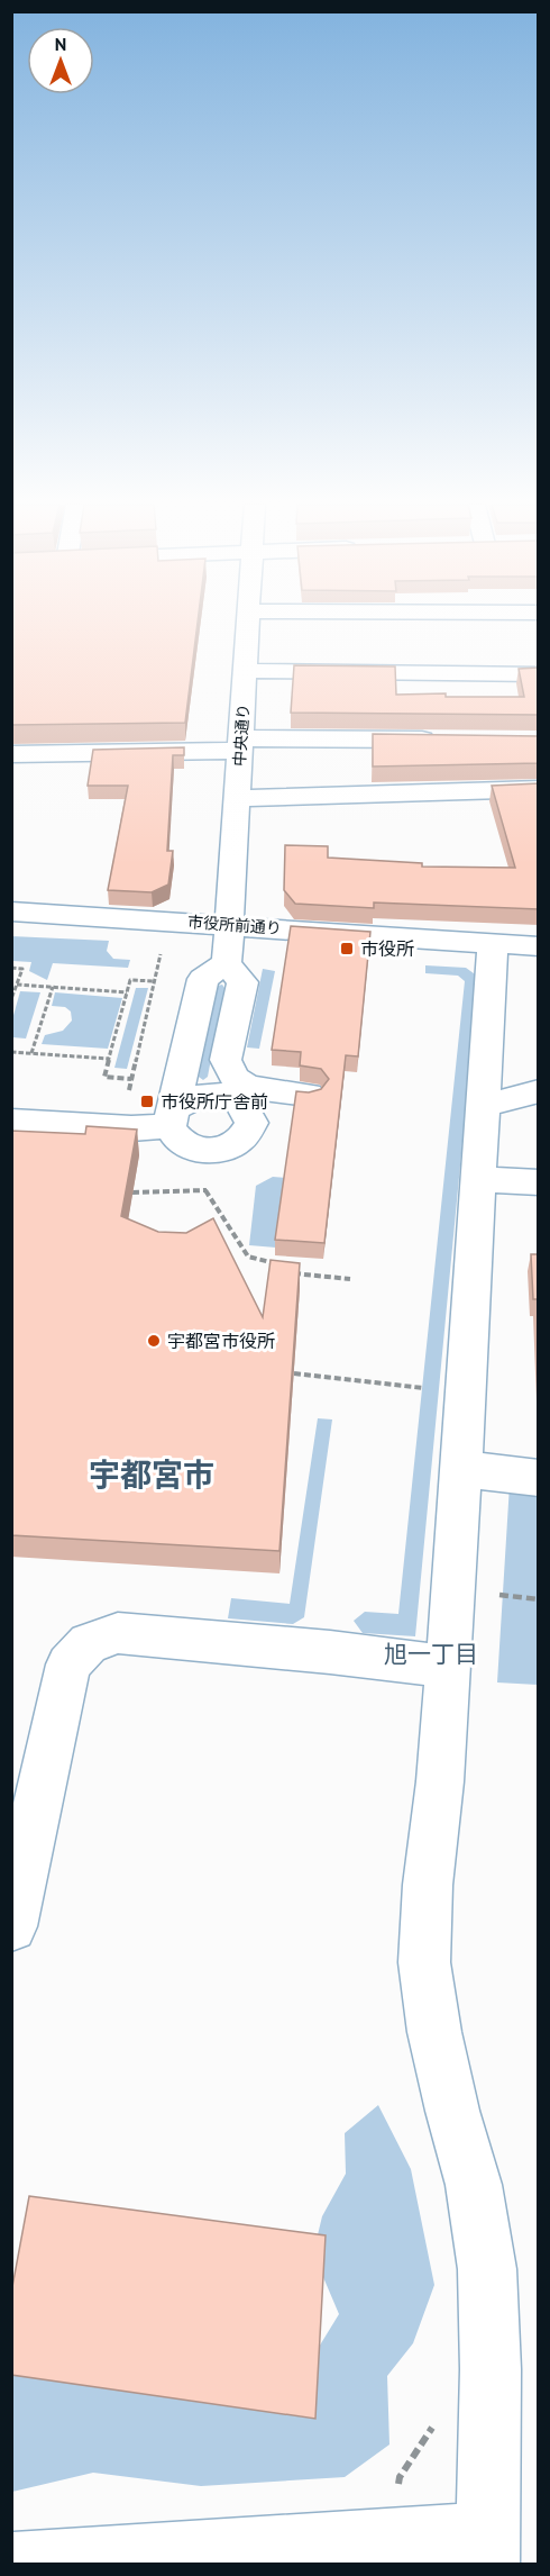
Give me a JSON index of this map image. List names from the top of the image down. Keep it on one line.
{"streets":{"street":["中央通り","市役所前通り"]},"crossings":[["中央通り","市役所前通り"]],"districts":["宇都宮市","旭一丁目"],"places":{"transit":["市役所","市役所庁舎前"],"other":["宇都宮市役所"]},"north":"top"}
